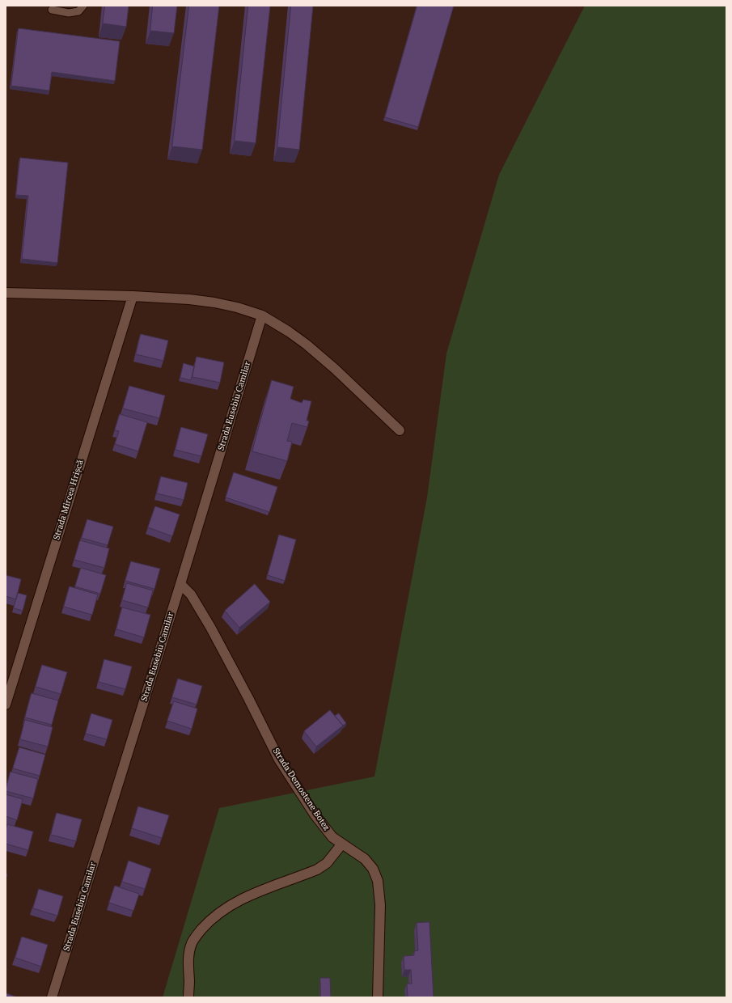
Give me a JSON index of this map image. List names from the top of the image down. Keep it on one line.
{"streets":{"street":["Strada Eusebiu Camilar","Strada Mircea Hrișcă","Strada Demostene Botez"]},"crossings":[["Strada Eusebiu Camilar","Strada Demostene Botez"]]}
